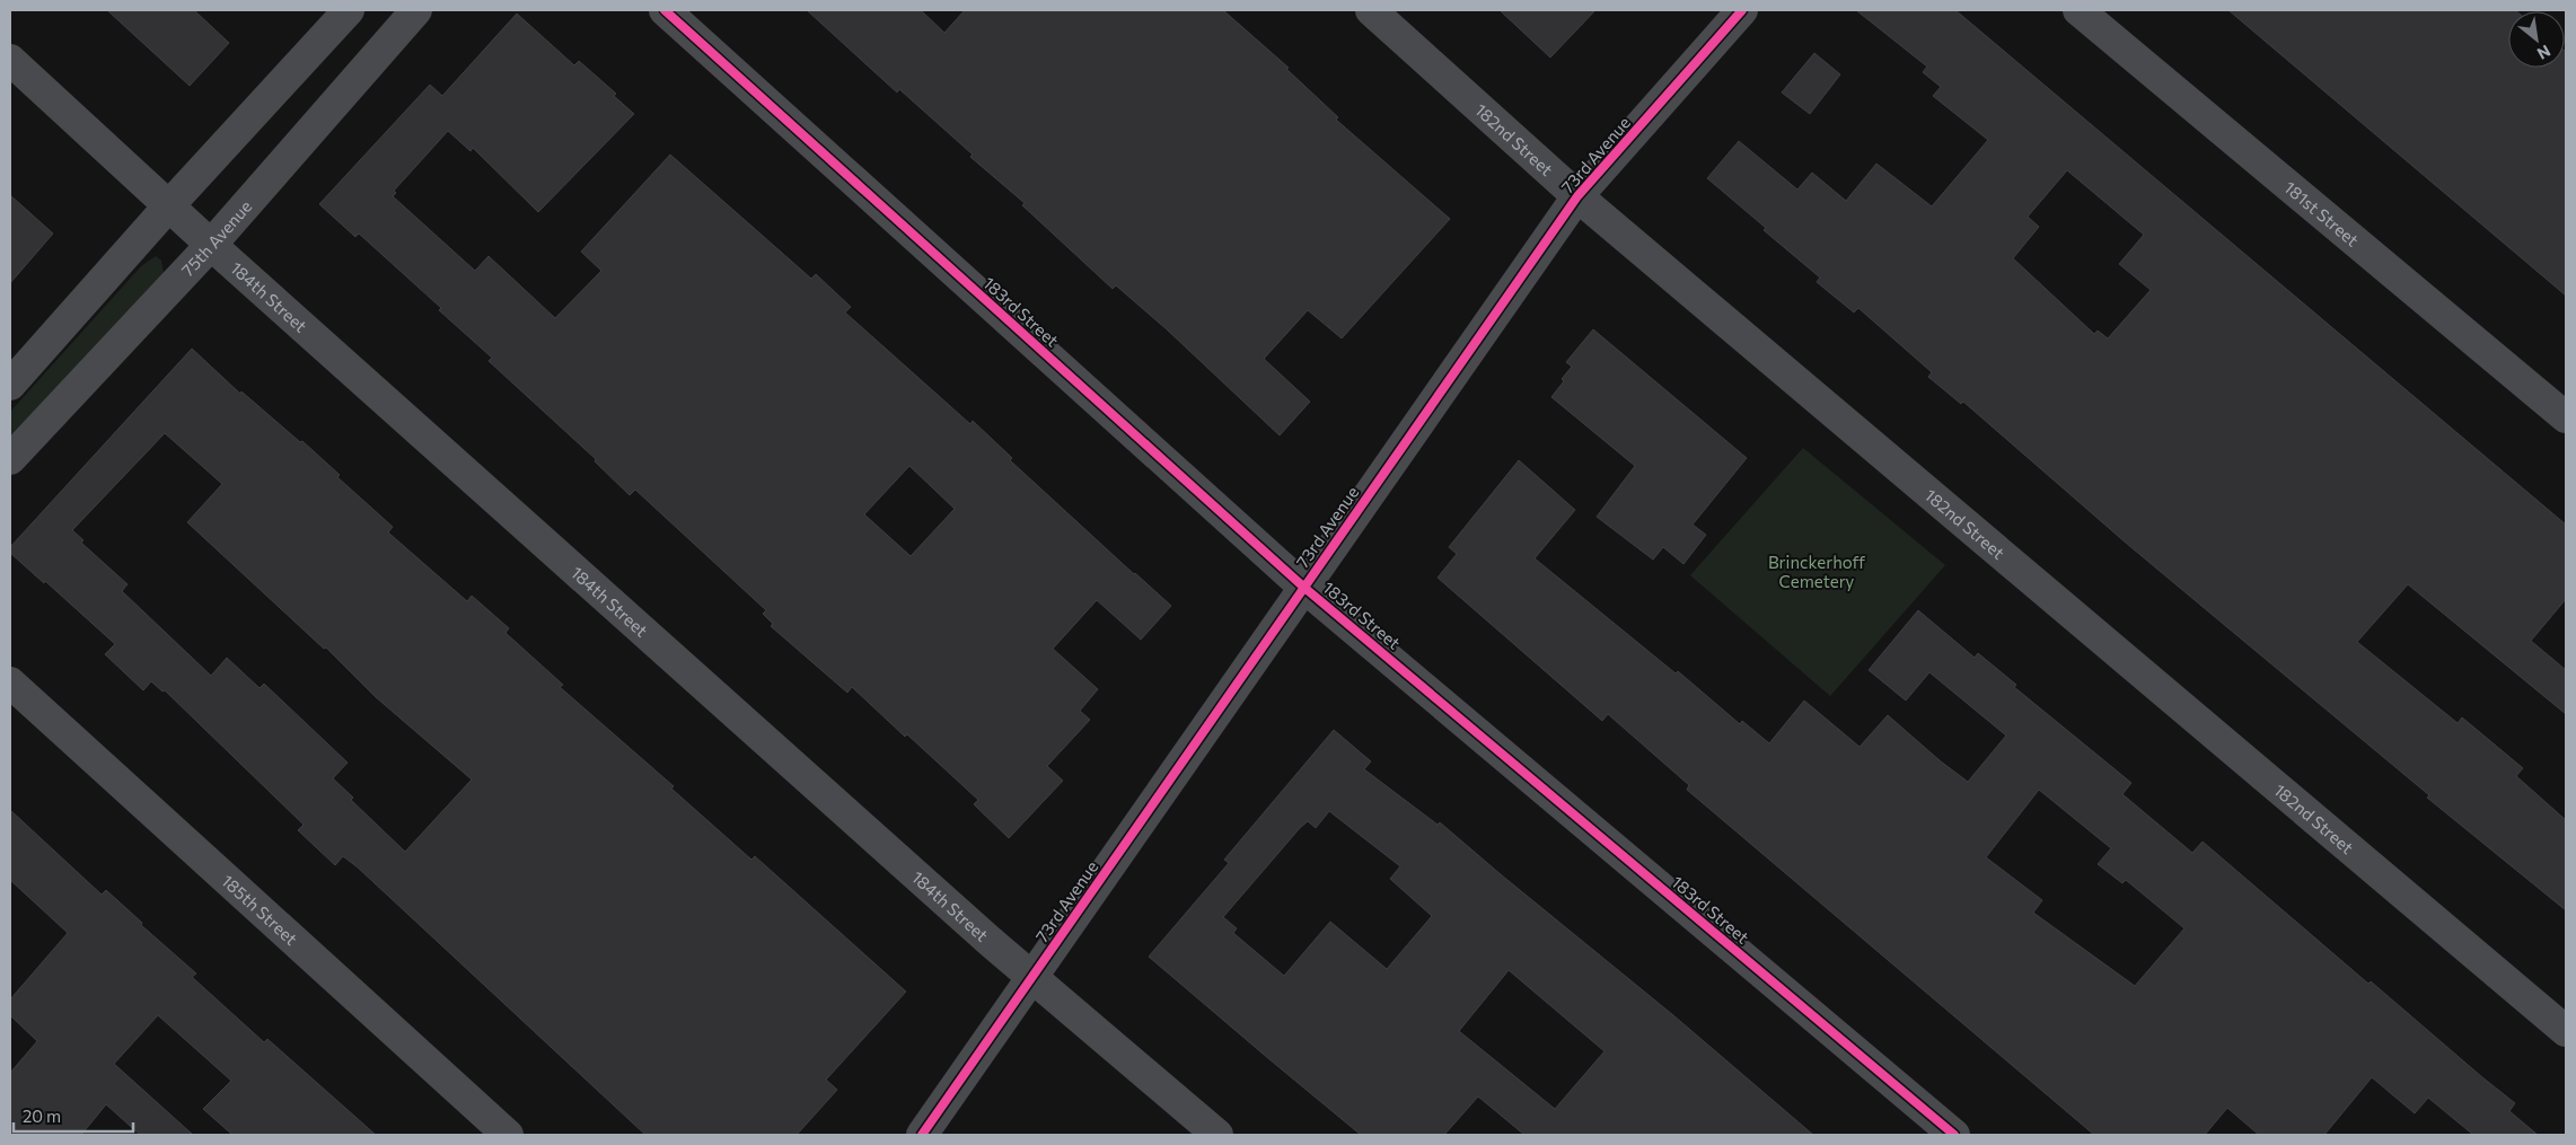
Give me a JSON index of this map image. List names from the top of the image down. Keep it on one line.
{"streets":{"street":["182nd Street","73rd Avenue","181st Street","75th Avenue","184th Street","183rd Street","185th Street"]},"crossings":[["182nd Street","73rd Avenue"],["73rd Avenue","184th Street"],["73rd Avenue","183rd Street"],["75th Avenue","184th Street"]],"parks":["Brinckerhoff Cemetery"],"scale_bar":"20 m","north":"bottom right"}
